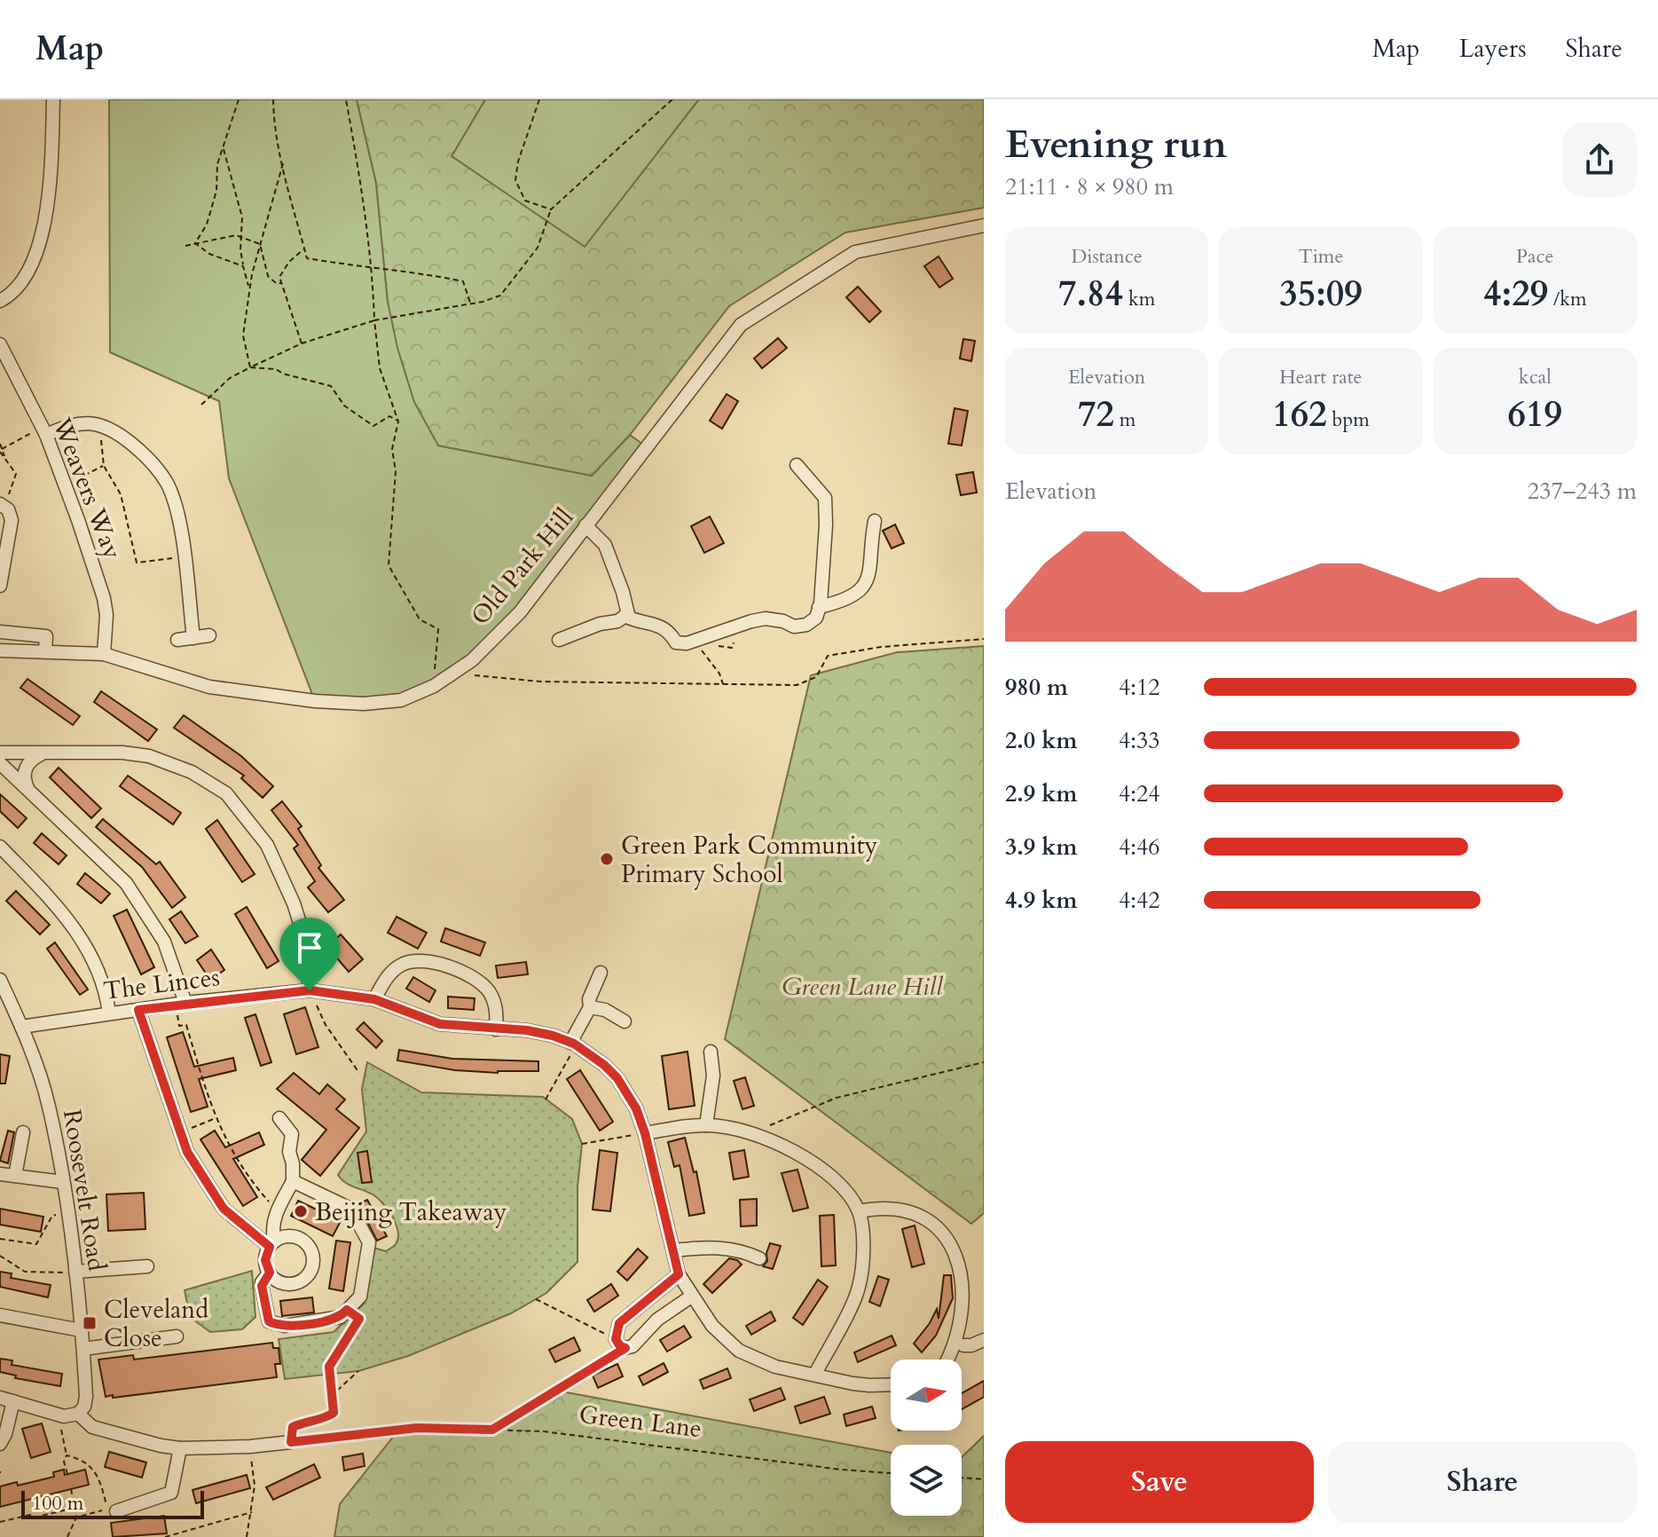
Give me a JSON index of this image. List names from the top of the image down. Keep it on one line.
{"streets":{"street":["Weavers Way","Old Park Hill","The Linces","Roosevelt Road"],"path":["Green Lane"]},"crossings":[["Weavers Way","Old Park Hill"],["The Linces","Roosevelt Road"]],"parks":["Green Lane Hill"],"places":{"other":["Green Park Community Primary School","Beijing Takeaway"],"transit":["Cleveland Close"]},"scale_bar":"100 m","north":"right","page":{"header":"Map","nav":["Map","Layers","Share"],"heading":["Evening run","21:11 · 8 × 980 m"],"stats":[["Distance","7.84 km"],["Time","35:09"],["Pace","4:29 /km"],["Elevation","72 m"],["Heart rate","162 bpm"],["kcal","619"]],"chart":["Elevation","237–243 m"],"list":[{"name":"980 m","note":"4:12"},{"name":"2.0 km","note":"4:33"},{"name":"2.9 km","note":"4:24"},{"name":"3.9 km","note":"4:46"},{"name":"4.9 km","note":"4:42"}],"buttons":["Save","Share"],"scale":"100 m"}}
